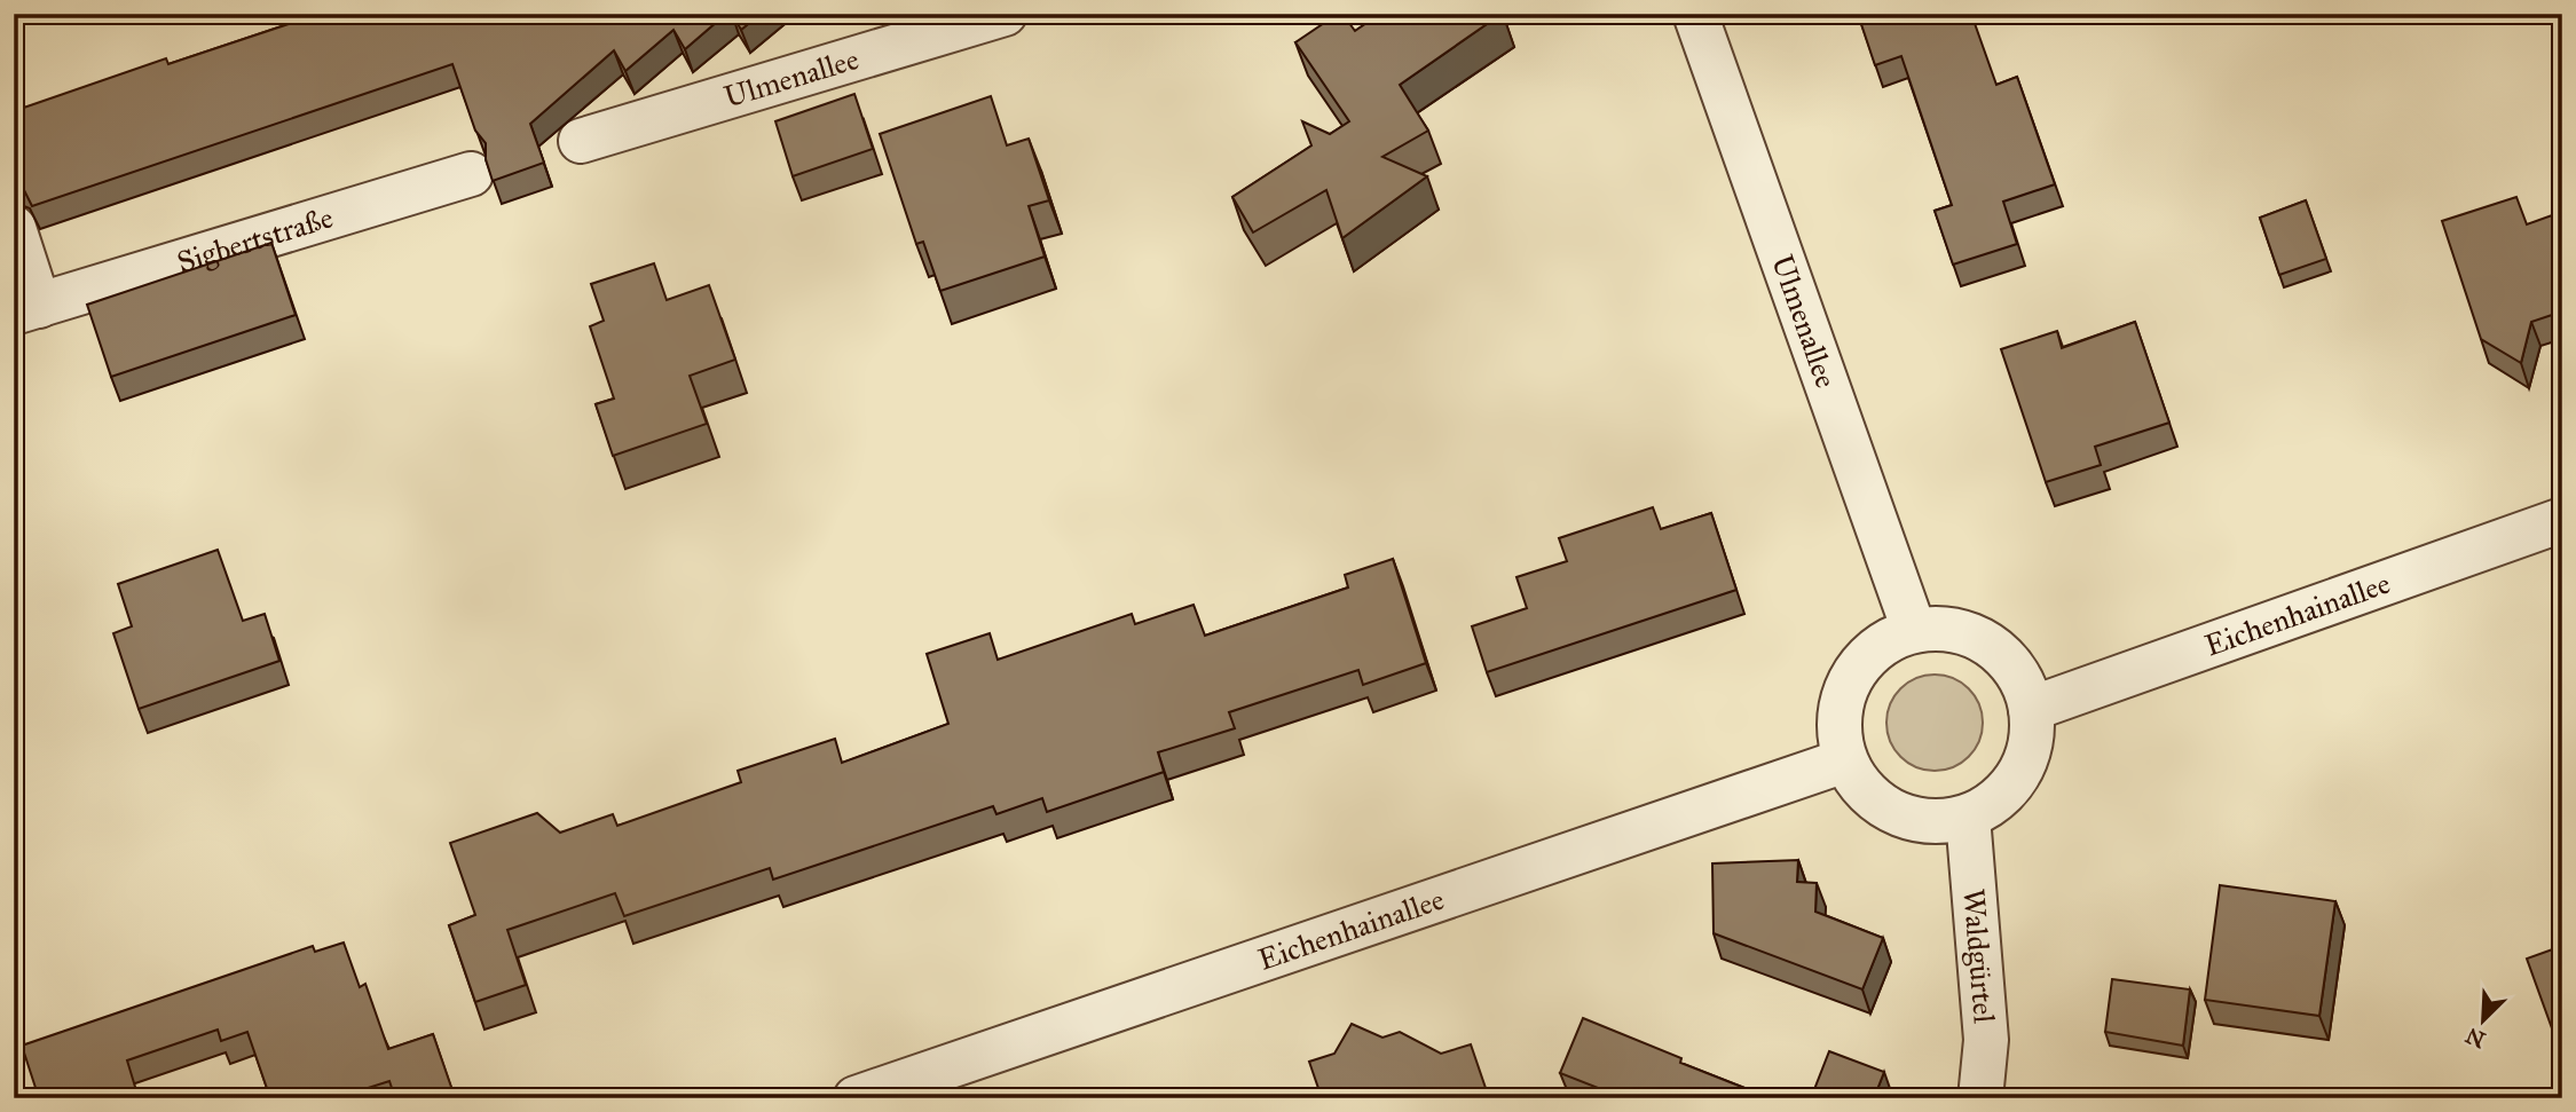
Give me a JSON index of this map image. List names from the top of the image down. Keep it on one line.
{"streets":{"street":["Ulmenallee","Sigbertstraße","Eichenhainallee","Waldgürtel"]},"crossings":[["Ulmenallee","Eichenhainallee"],["Ulmenallee","Waldgürtel"],["Eichenhainallee","Waldgürtel"]],"north":"bottom left"}
